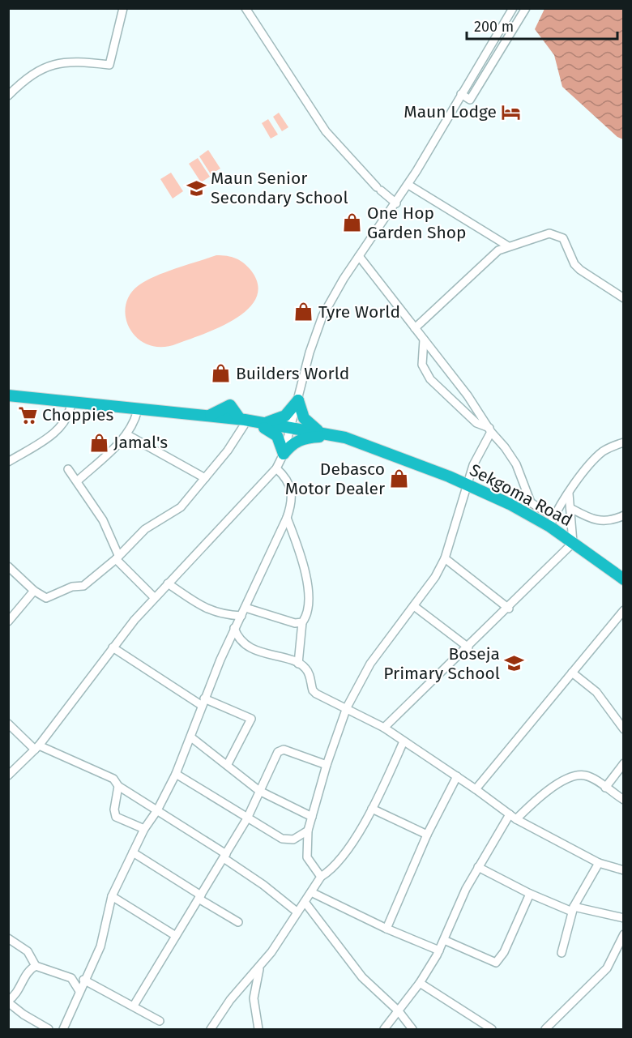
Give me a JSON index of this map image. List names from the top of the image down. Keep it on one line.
{"streets":{"highway":["Sekgoma Road"]},"places":{"hotel":["Maun Lodge"],"school or university":["Maun Senior Secondary School","Boseja Primary School"],"shop":["One Hop Garden Shop","Tyre World","Builders World","Jamal's","Debasco Motor Dealer"],"supermarket":["Choppies"]},"scale_bar":"200 m"}
